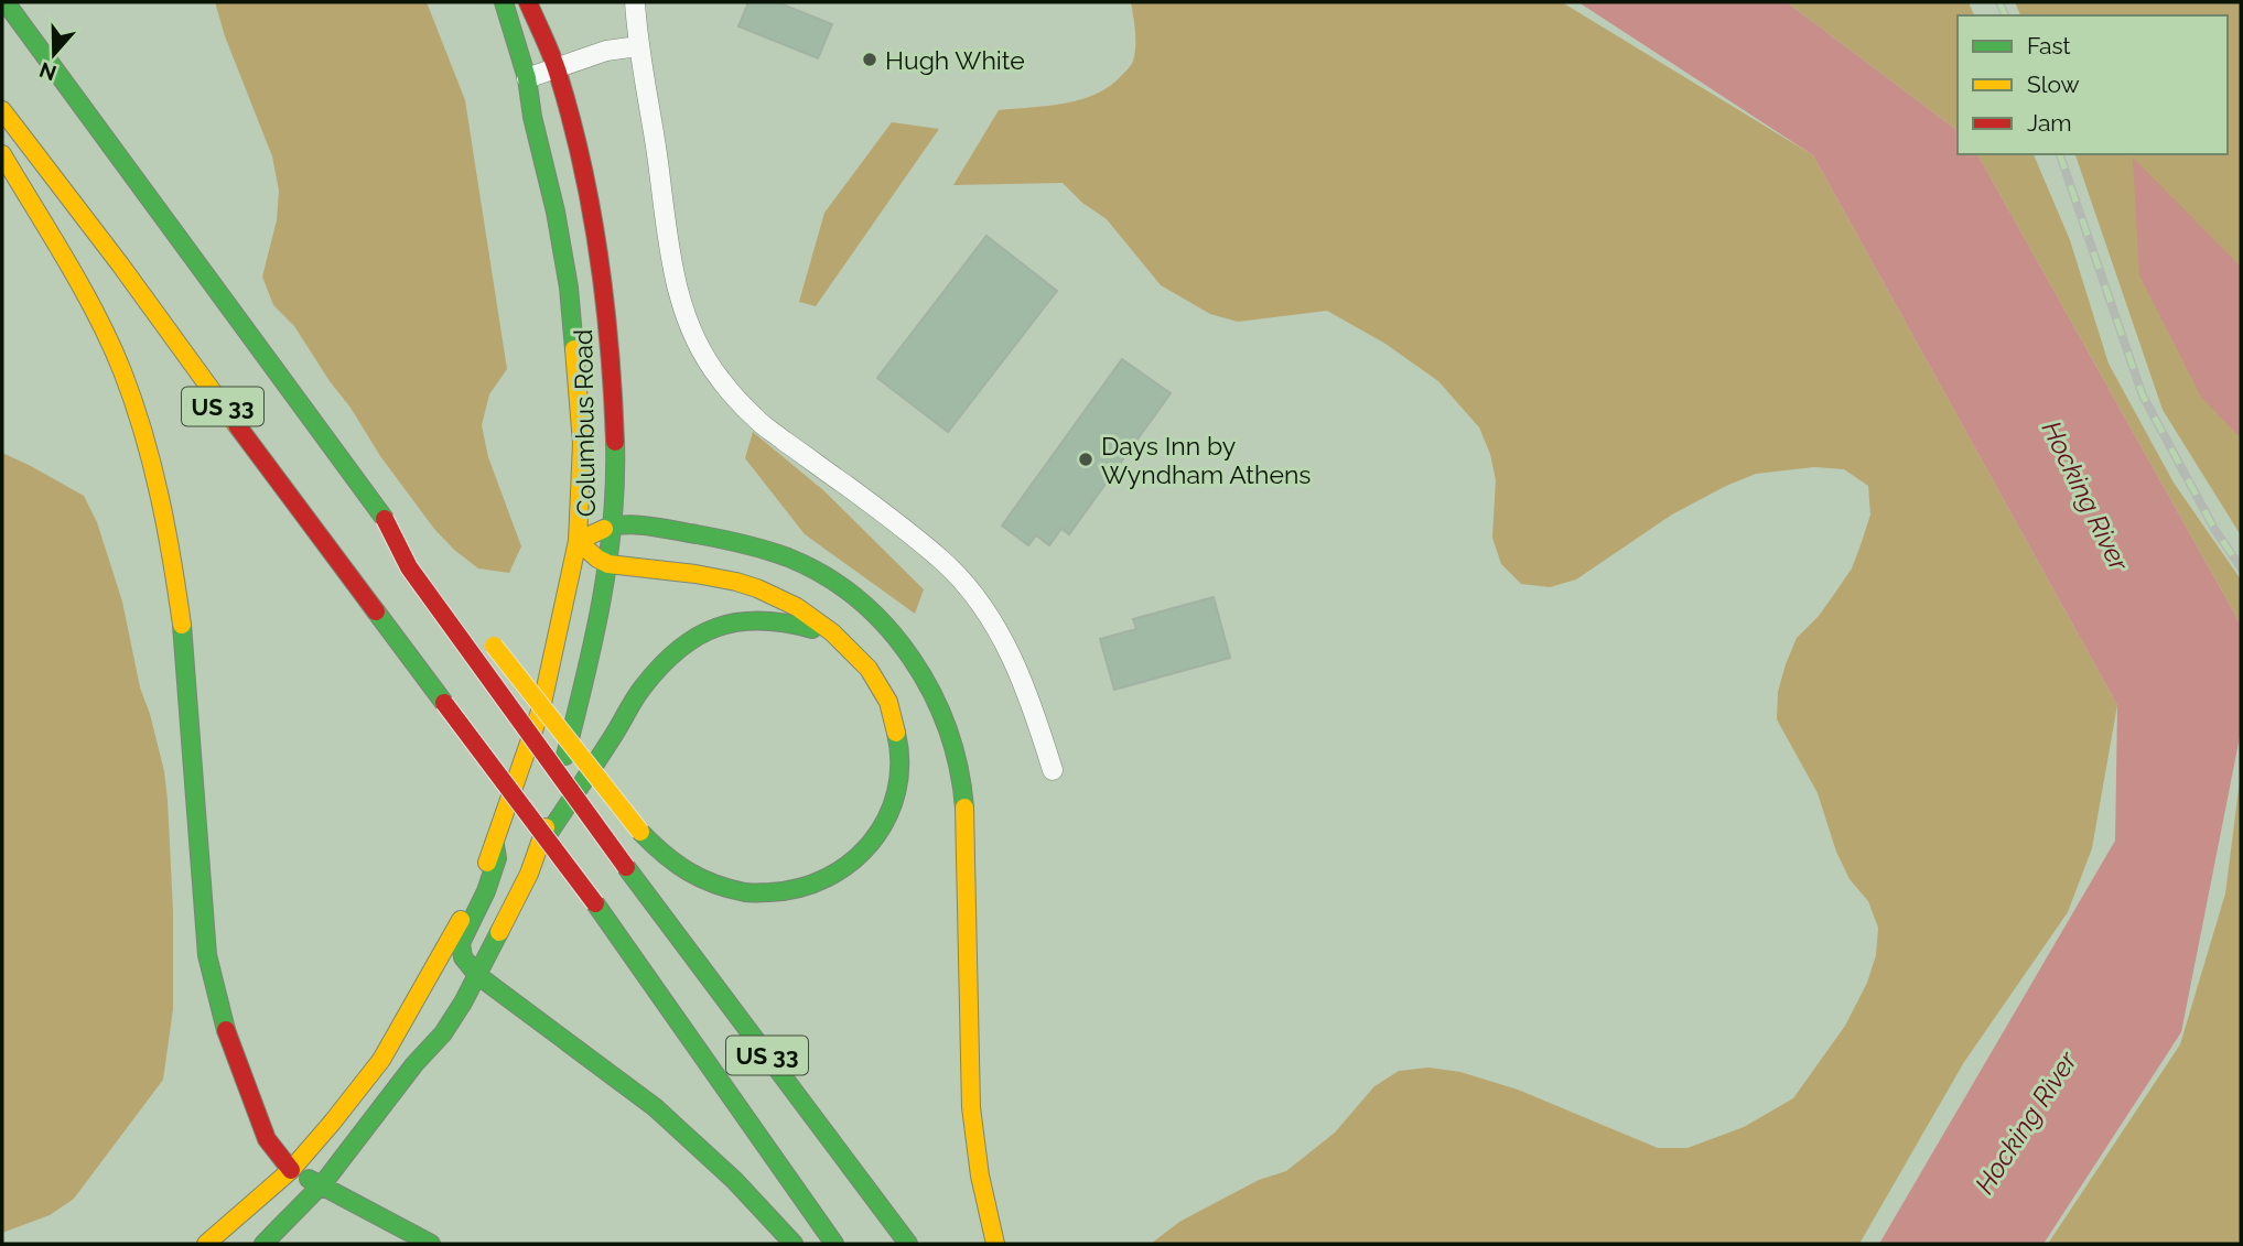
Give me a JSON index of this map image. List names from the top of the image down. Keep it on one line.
{"streets":{"main road":["US 33","Columbus Road"]},"water":["Hocking River"],"places":["Hugh White","Days Inn by Wyndham Athens"],"legend":["Fast","Slow","Jam"],"north":"bottom"}
